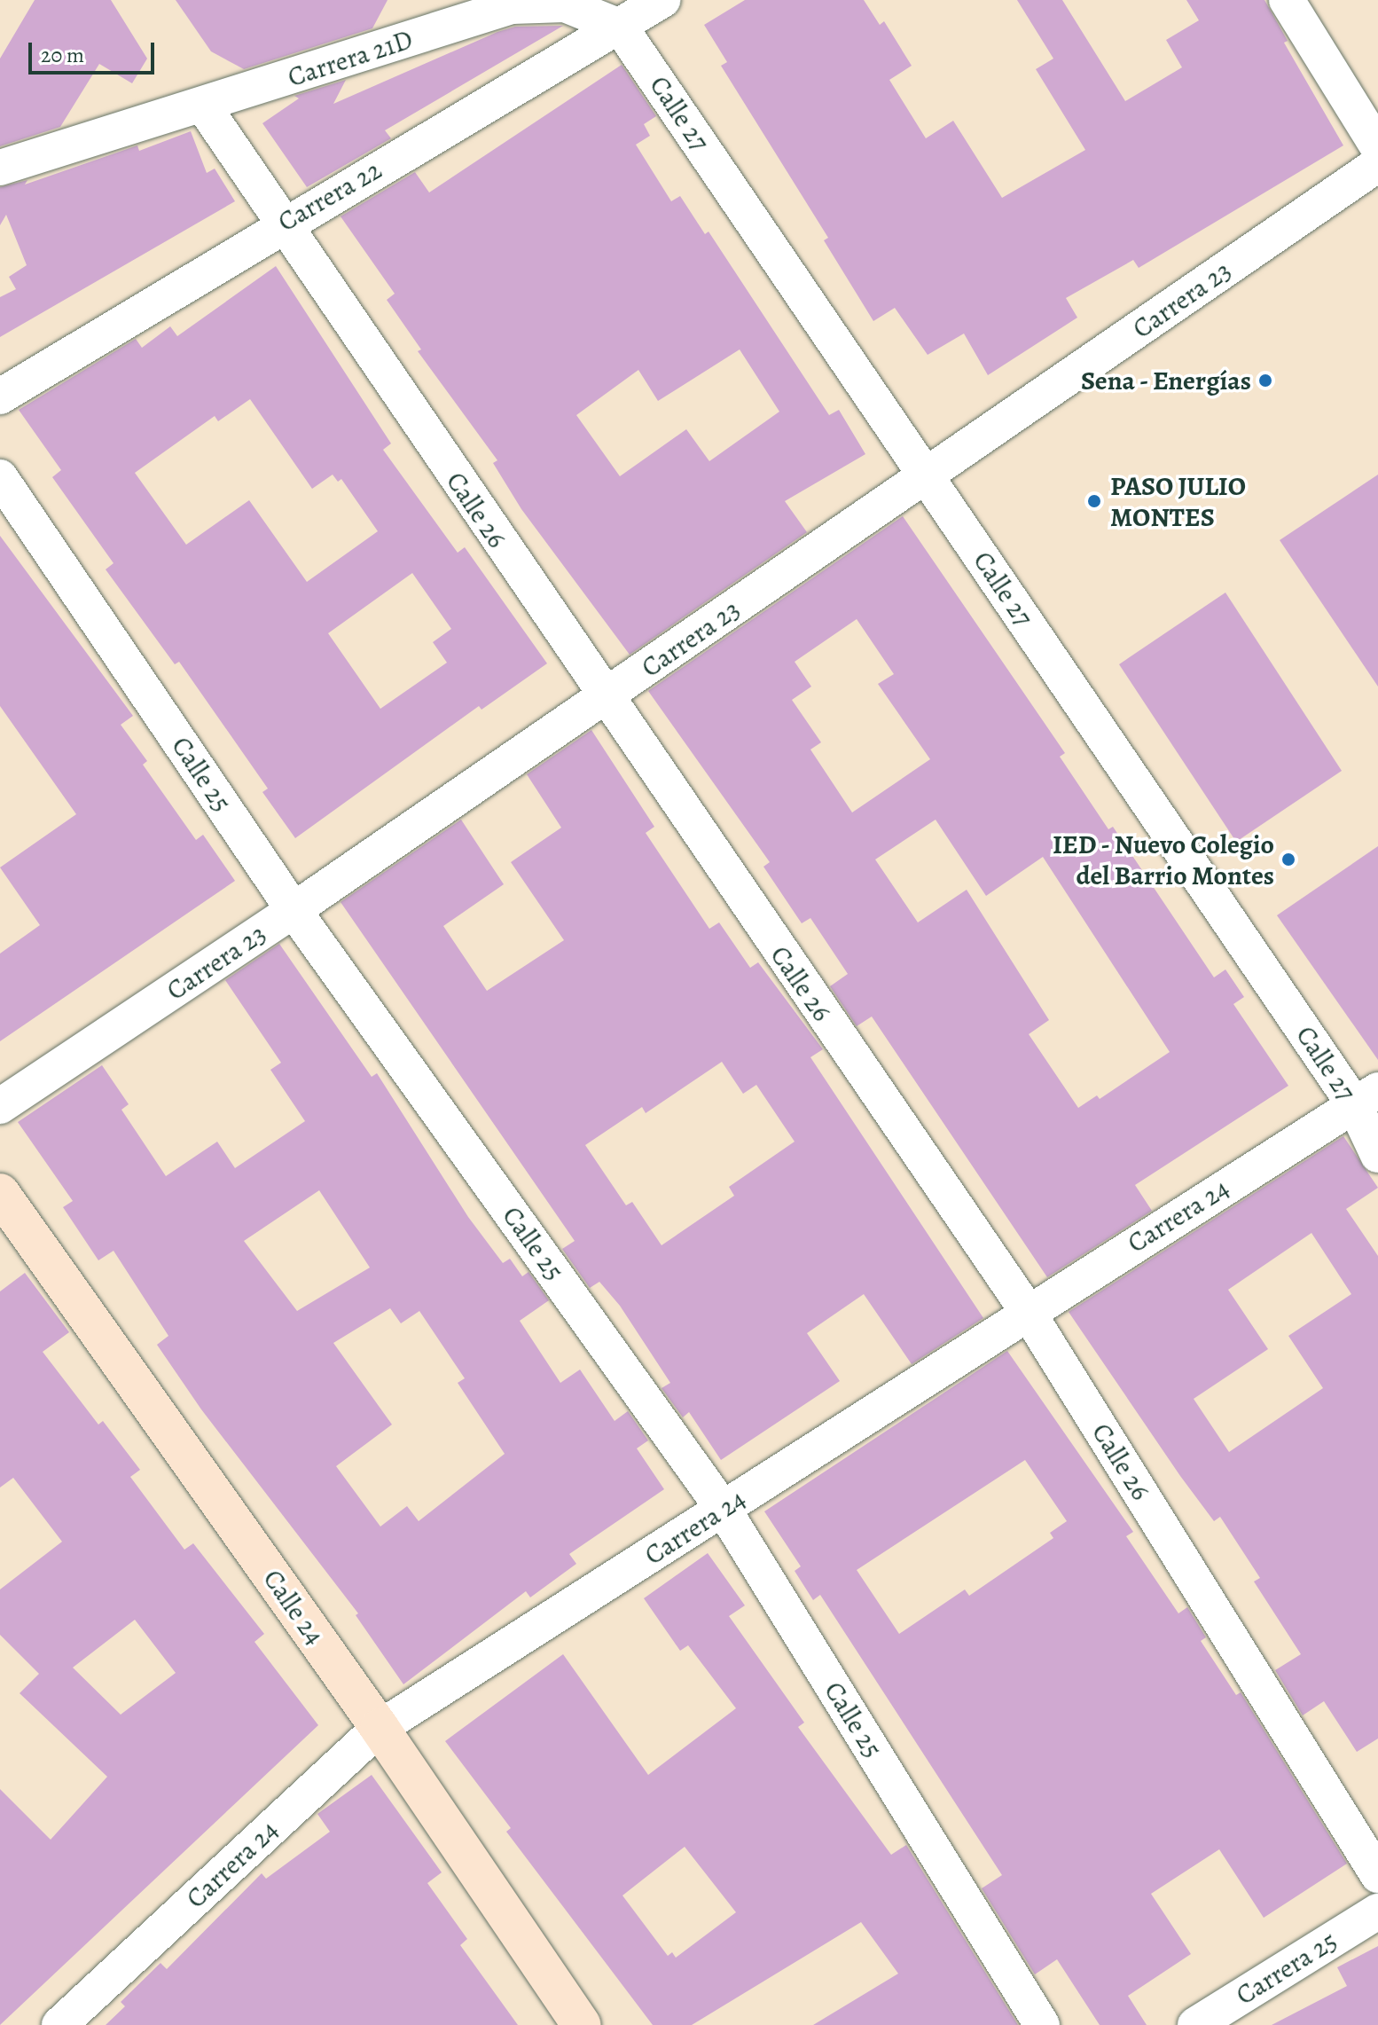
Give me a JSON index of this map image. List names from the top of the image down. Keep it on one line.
{"streets":{"street":["Carrera 21D","Calle 27","Carrera 22","Carrera 23","Calle 26","Calle 25","Carrera 24","Calle 24","Carrera 25"]},"crossings":[["Carrera 21D","Calle 27"],["Carrera 21D","Carrera 22"],["Carrera 21D","Calle 26"],["Calle 27","Carrera 22"],["Calle 27","Carrera 23"],["Calle 27","Carrera 24"],["Carrera 22","Calle 26"],["Carrera 23","Calle 26"],["Carrera 23","Calle 25"],["Calle 26","Carrera 24"],["Calle 25","Carrera 24"],["Carrera 24","Calle 24"]],"places":["Sena - Energías","PASO JULIO MONTES","IED - Nuevo Colegio del Barrio Montes"],"scale_bar":"20 m"}
